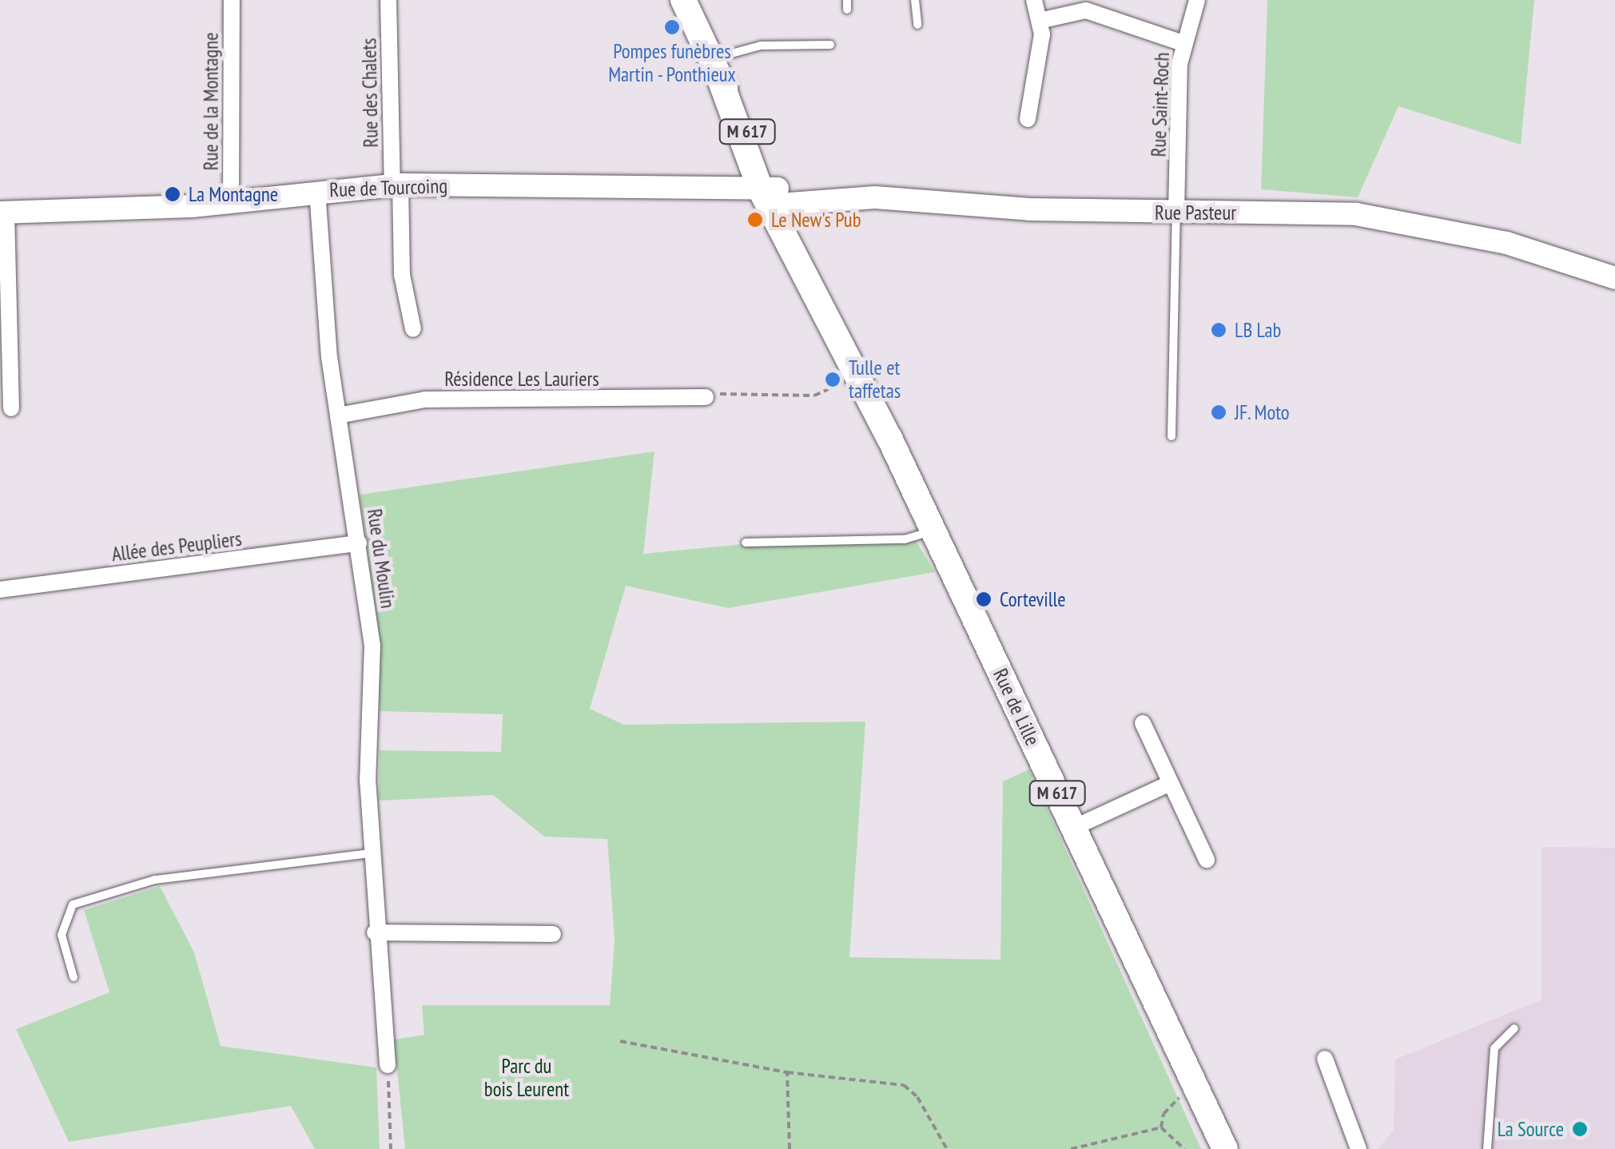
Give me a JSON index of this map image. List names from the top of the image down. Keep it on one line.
{"streets":{"main road":["M 617","Rue de Tourcoing","Rue Pasteur","Rue de Lille"],"street":["Rue des Chalets","Rue de la Montagne","Rue Saint-Roch","Résidence Les Lauriers","Allée des Peupliers","Rue du Moulin"]},"crossings":[["Rue des Chalets","Rue de Tourcoing"],["Rue de la Montagne","Rue de Tourcoing"],["Rue Saint-Roch","Rue Pasteur"],["Rue de Tourcoing","Rue Pasteur"],["Rue de Tourcoing","Rue du Moulin"],["Rue de Tourcoing","Rue de Lille"],["Rue Pasteur","Rue de Lille"],["Résidence Les Lauriers","Rue du Moulin"],["Allée des Peupliers","Rue du Moulin"]],"parks":["Parc du bois Leurent"],"places":["Pompes funèbres Martin - Ponthieux","La Montagne","Le New's Pub","LB Lab","Tulle et taffetas","JF. Moto","Corteville","La Source"]}
